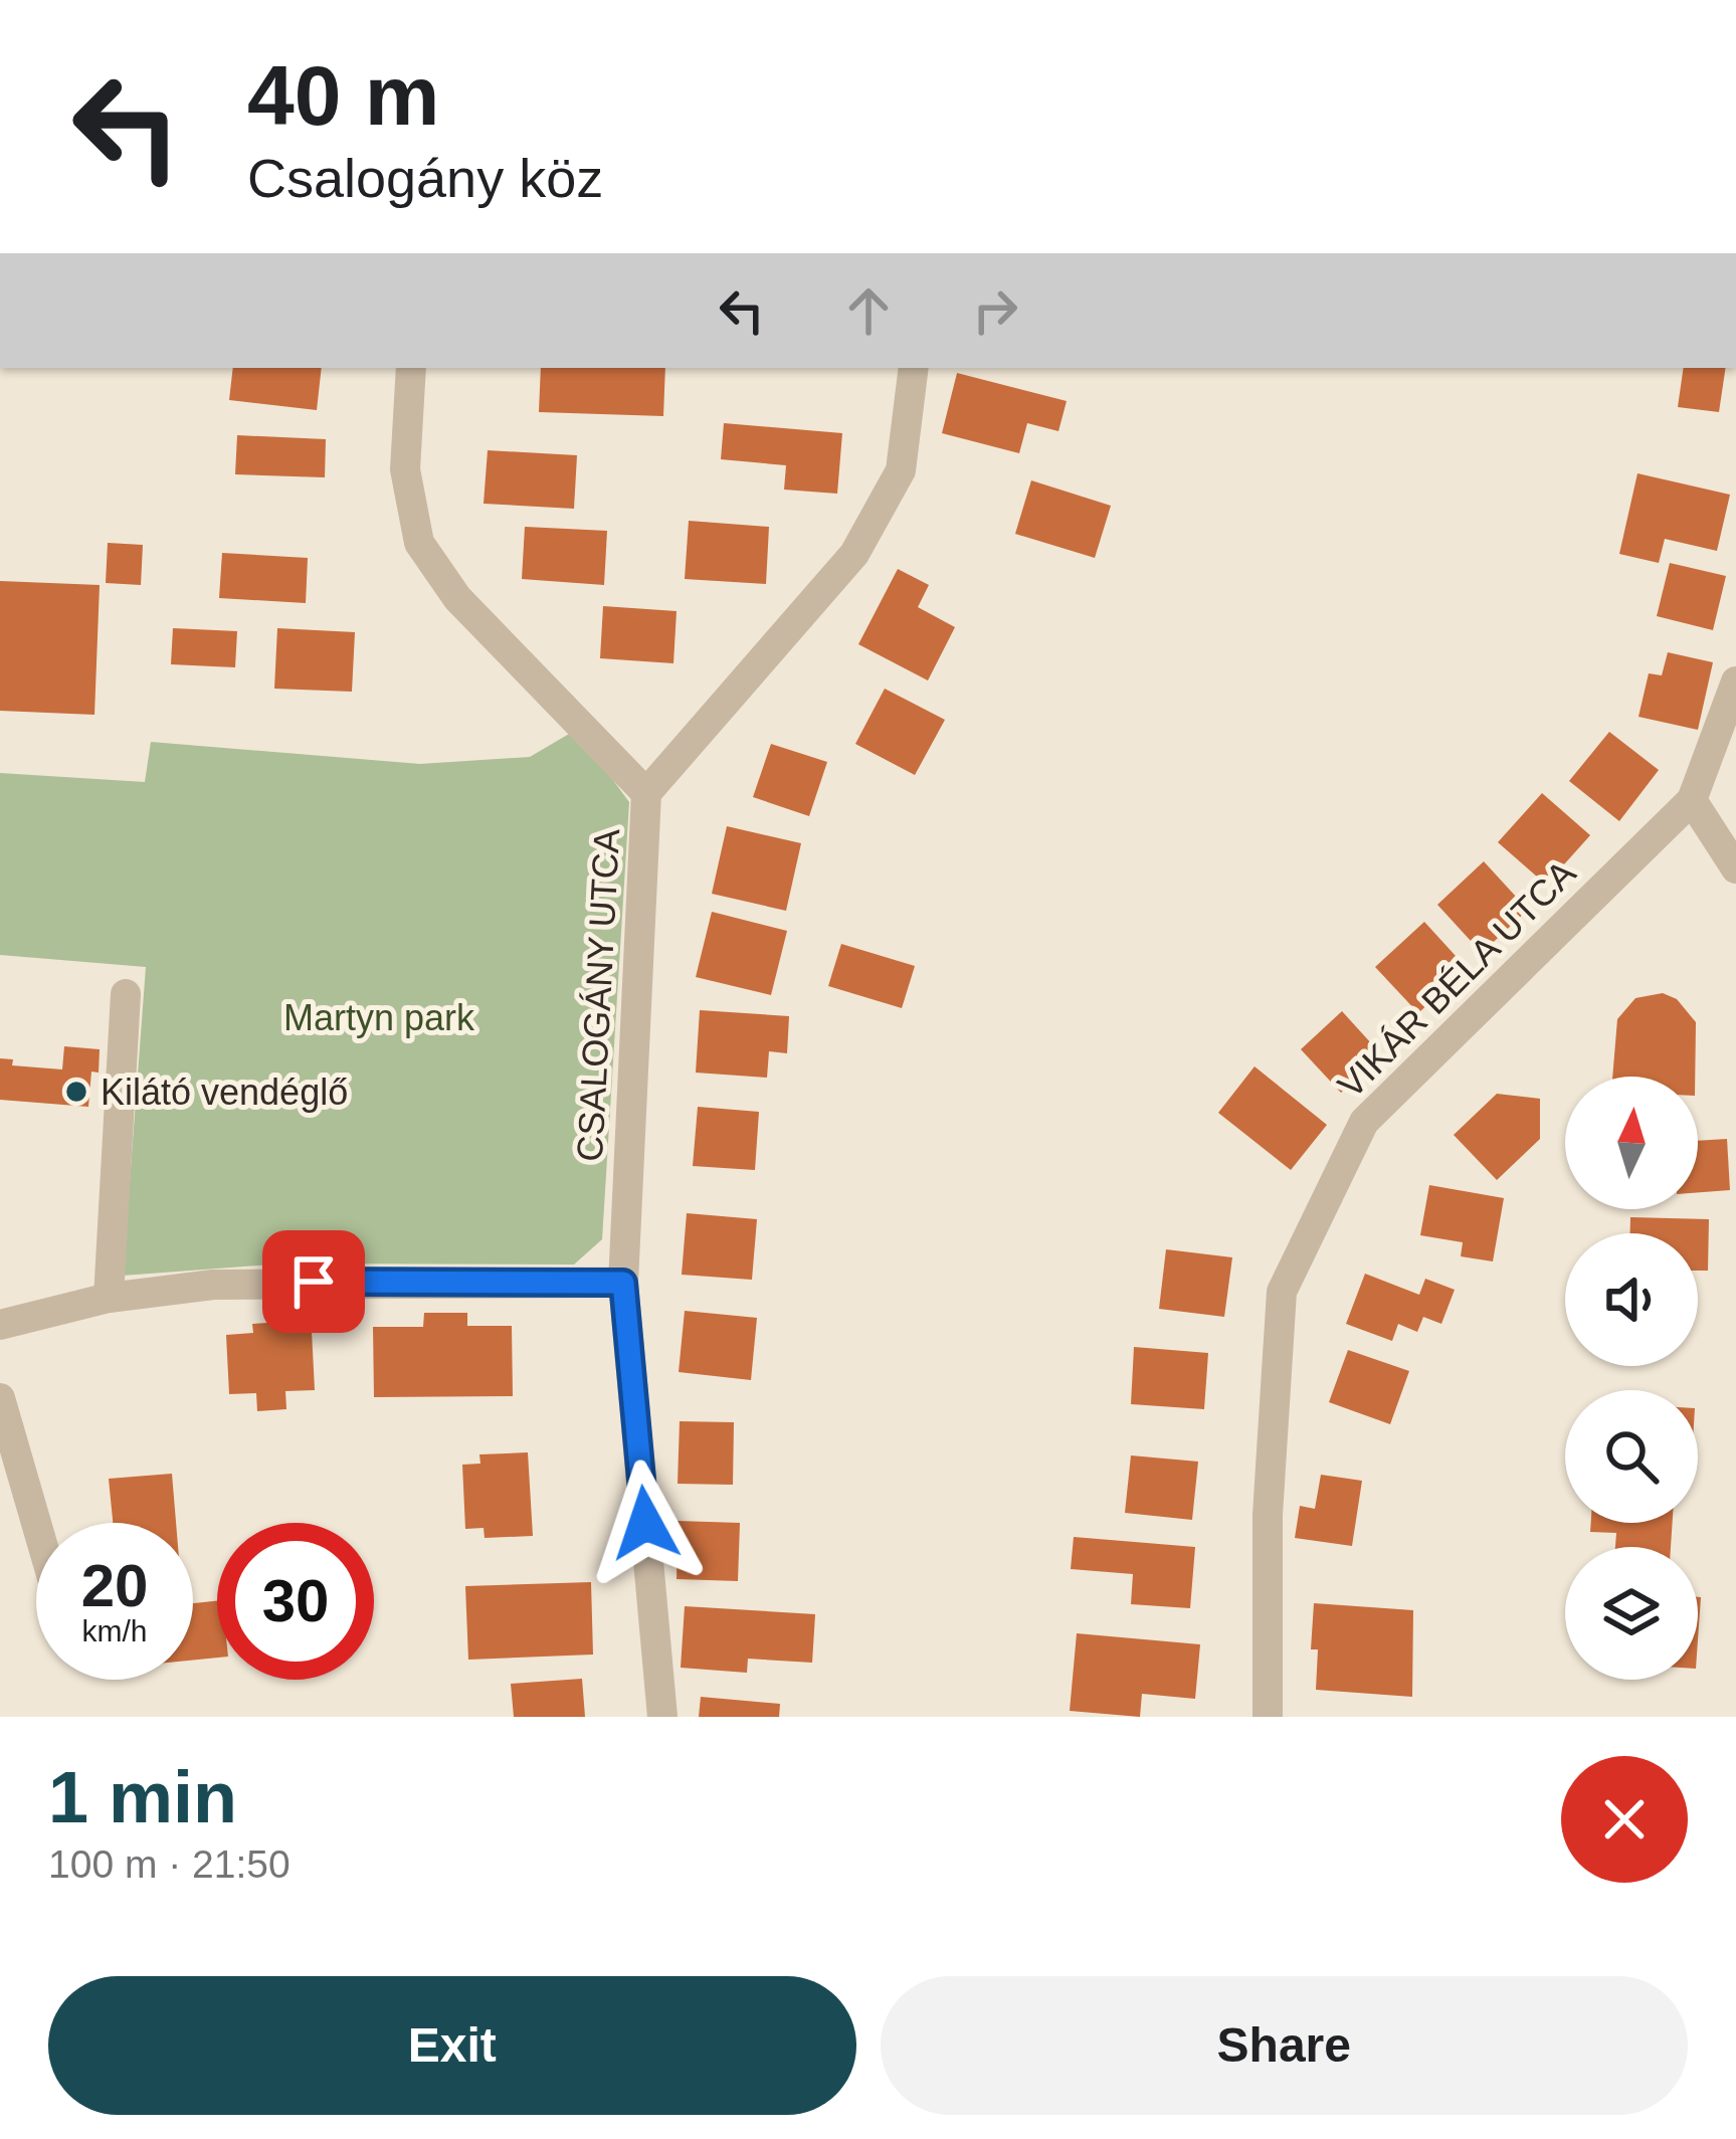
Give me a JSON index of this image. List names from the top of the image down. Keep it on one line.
{"streets":{"street":["VIKÁR BÉLA UTCA","CSALOGÁNY UTCA"]},"parks":["Martyn park"],"places":["Kilátó vendéglő"],"north":"top","page":{"turn":["40 m","Csalogány köz"],"speed":"20 km/h","limit":"30","heading":["1 min","100 m · 21:50"],"buttons":["Exit","Share"]}}
